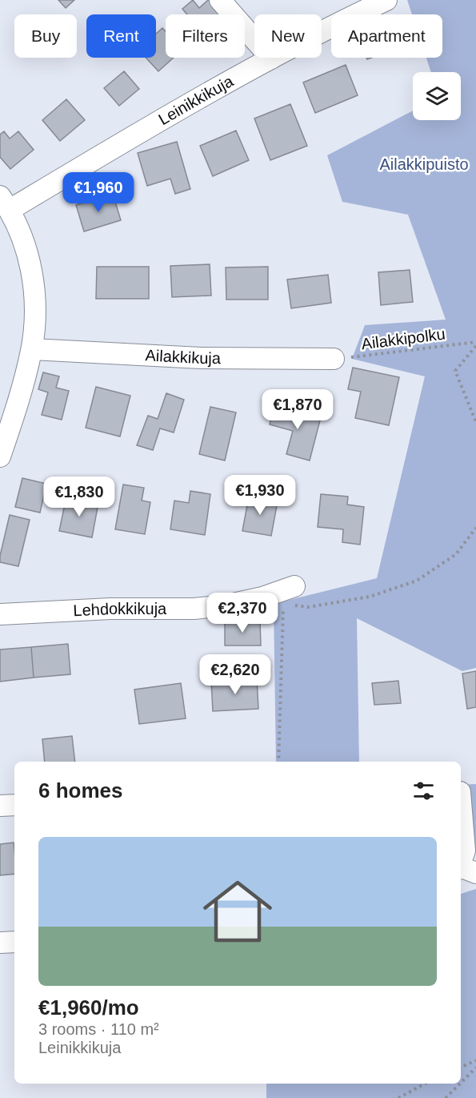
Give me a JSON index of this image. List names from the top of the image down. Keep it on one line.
{"streets":{"street":["Leinikkikuja","Ailakkikuja","Lehdokkikuja"],"path":["Ailakkipolku"]},"crossings":[["Ailakkipolku","Ailakkikuja"]],"parks":["Ailakkipuisto"],"page":{"chip":["Buy","Rent","Filters","New","Apartment"],"price":["€1,960","€1,870","€1,930","€1,830","€2,370","€2,620"],"heading":"6 homes","list":[{"name":"€1,960/mo","note":"3 rooms · 110 m² · Leinikkikuja"}]}}
